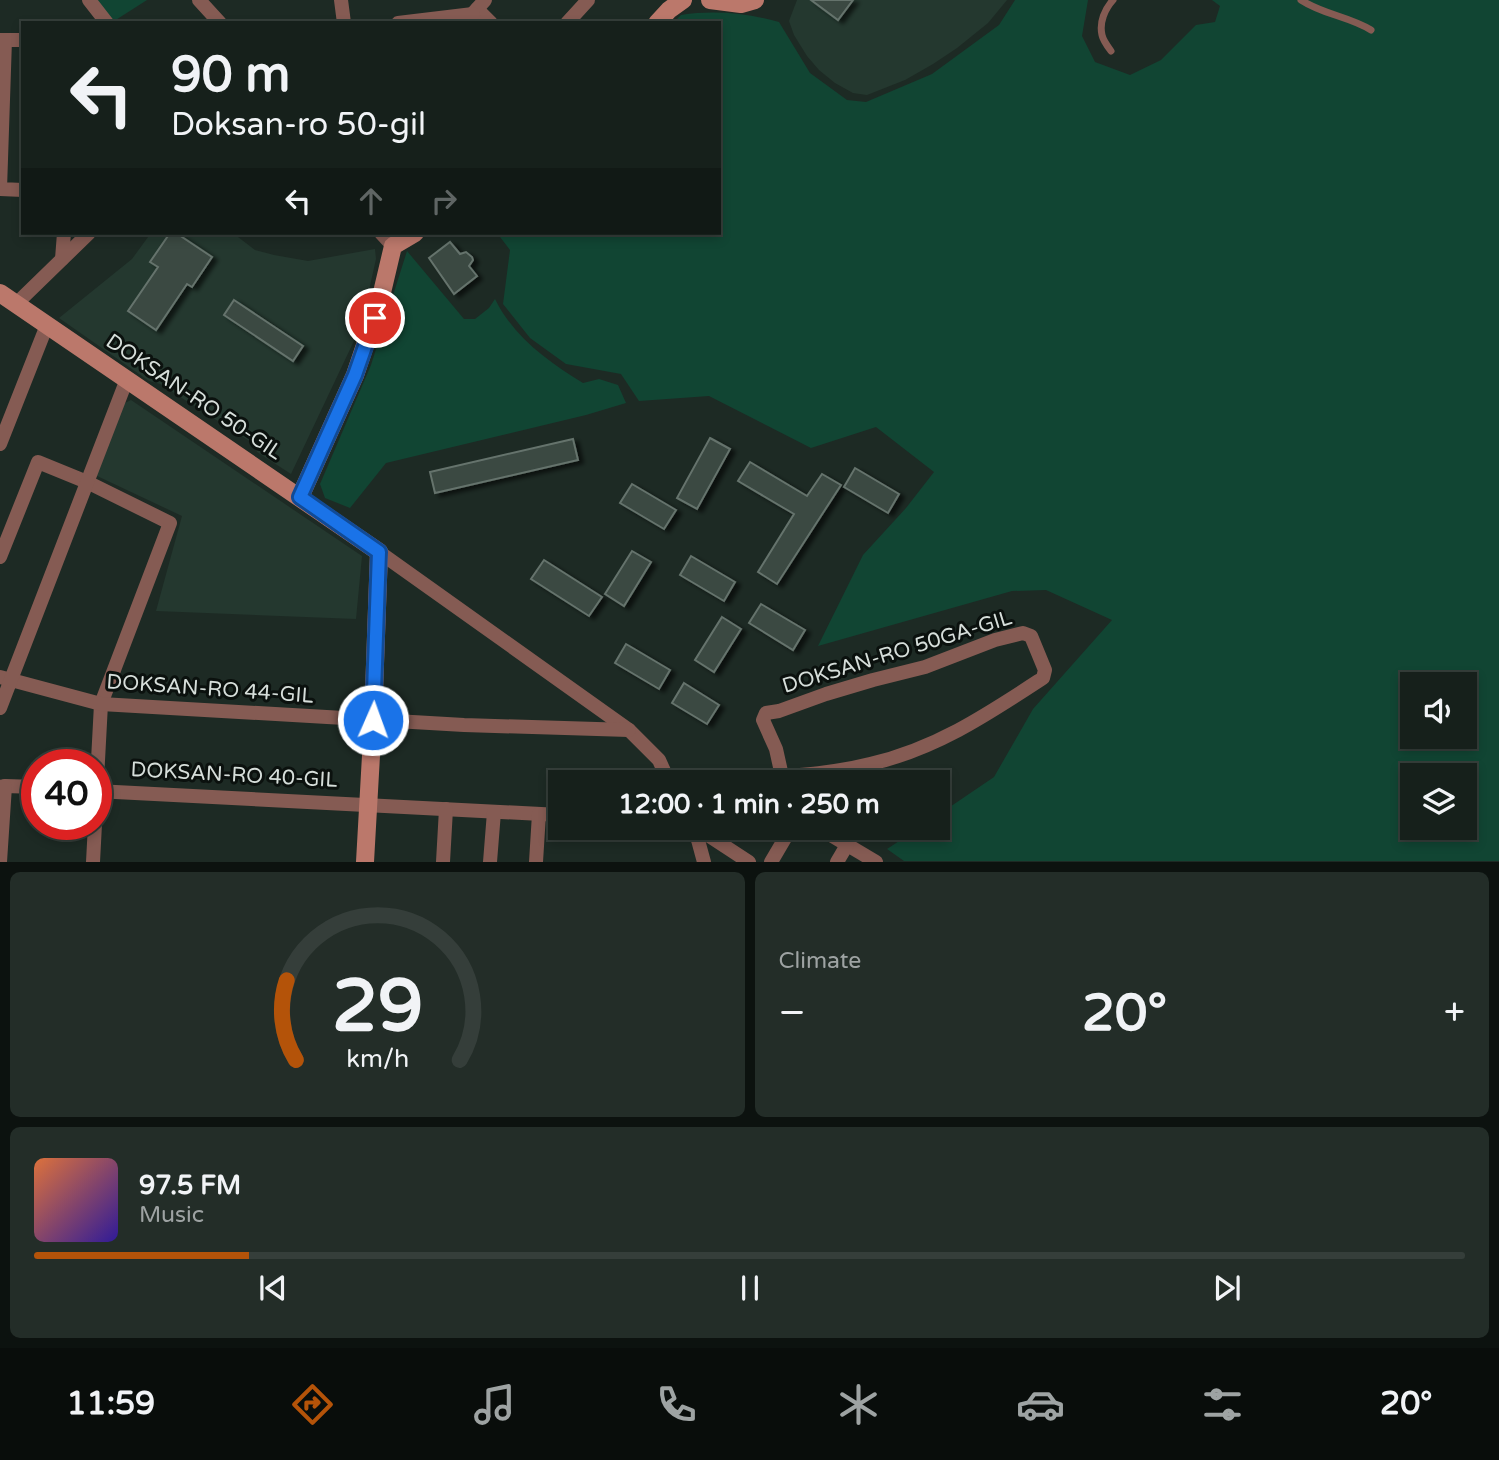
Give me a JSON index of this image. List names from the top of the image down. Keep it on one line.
{"streets":{"street":["DOKSAN-RO 50-GIL","DOKSAN-RO 50GA-GIL","DOKSAN-RO 44-GIL","DOKSAN-RO 40-GIL"]},"crossings":[["DOKSAN-RO 50-GIL","DOKSAN-RO 44-GIL"]],"page":{"turn":["90 m","Doksan-ro 50-gil"],"limit":"40","trip":"12:00 · 1 min · 250 m","tile":"Climate","heat":["−","20°","+"],"song":["97.5 FM","Music"],"tabs":["11:59","20°"],"gauge":["29","km/h"]}}
